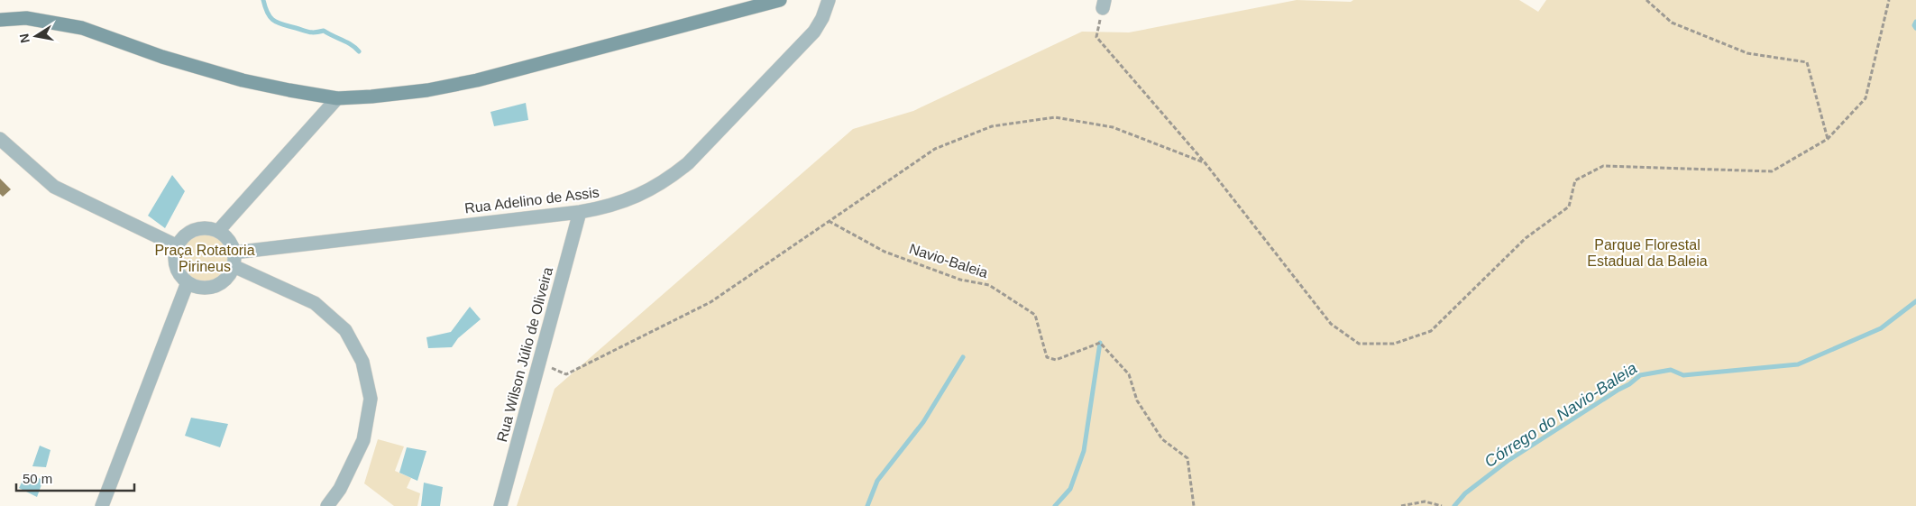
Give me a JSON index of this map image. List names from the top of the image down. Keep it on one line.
{"streets":{"street":["Rua Adelino de Assis","Rua Wilson Júlio de Oliveira"],"path":["Navio-Baleia"]},"crossings":[["Rua Adelino de Assis","Rua Wilson Júlio de Oliveira"]],"water":["Córrego do Navio-Baleia"],"parks":["Parque Florestal Estadual da Baleia","Praça Rotatoria Pirineus"],"scale_bar":"50 m","north":"left"}
